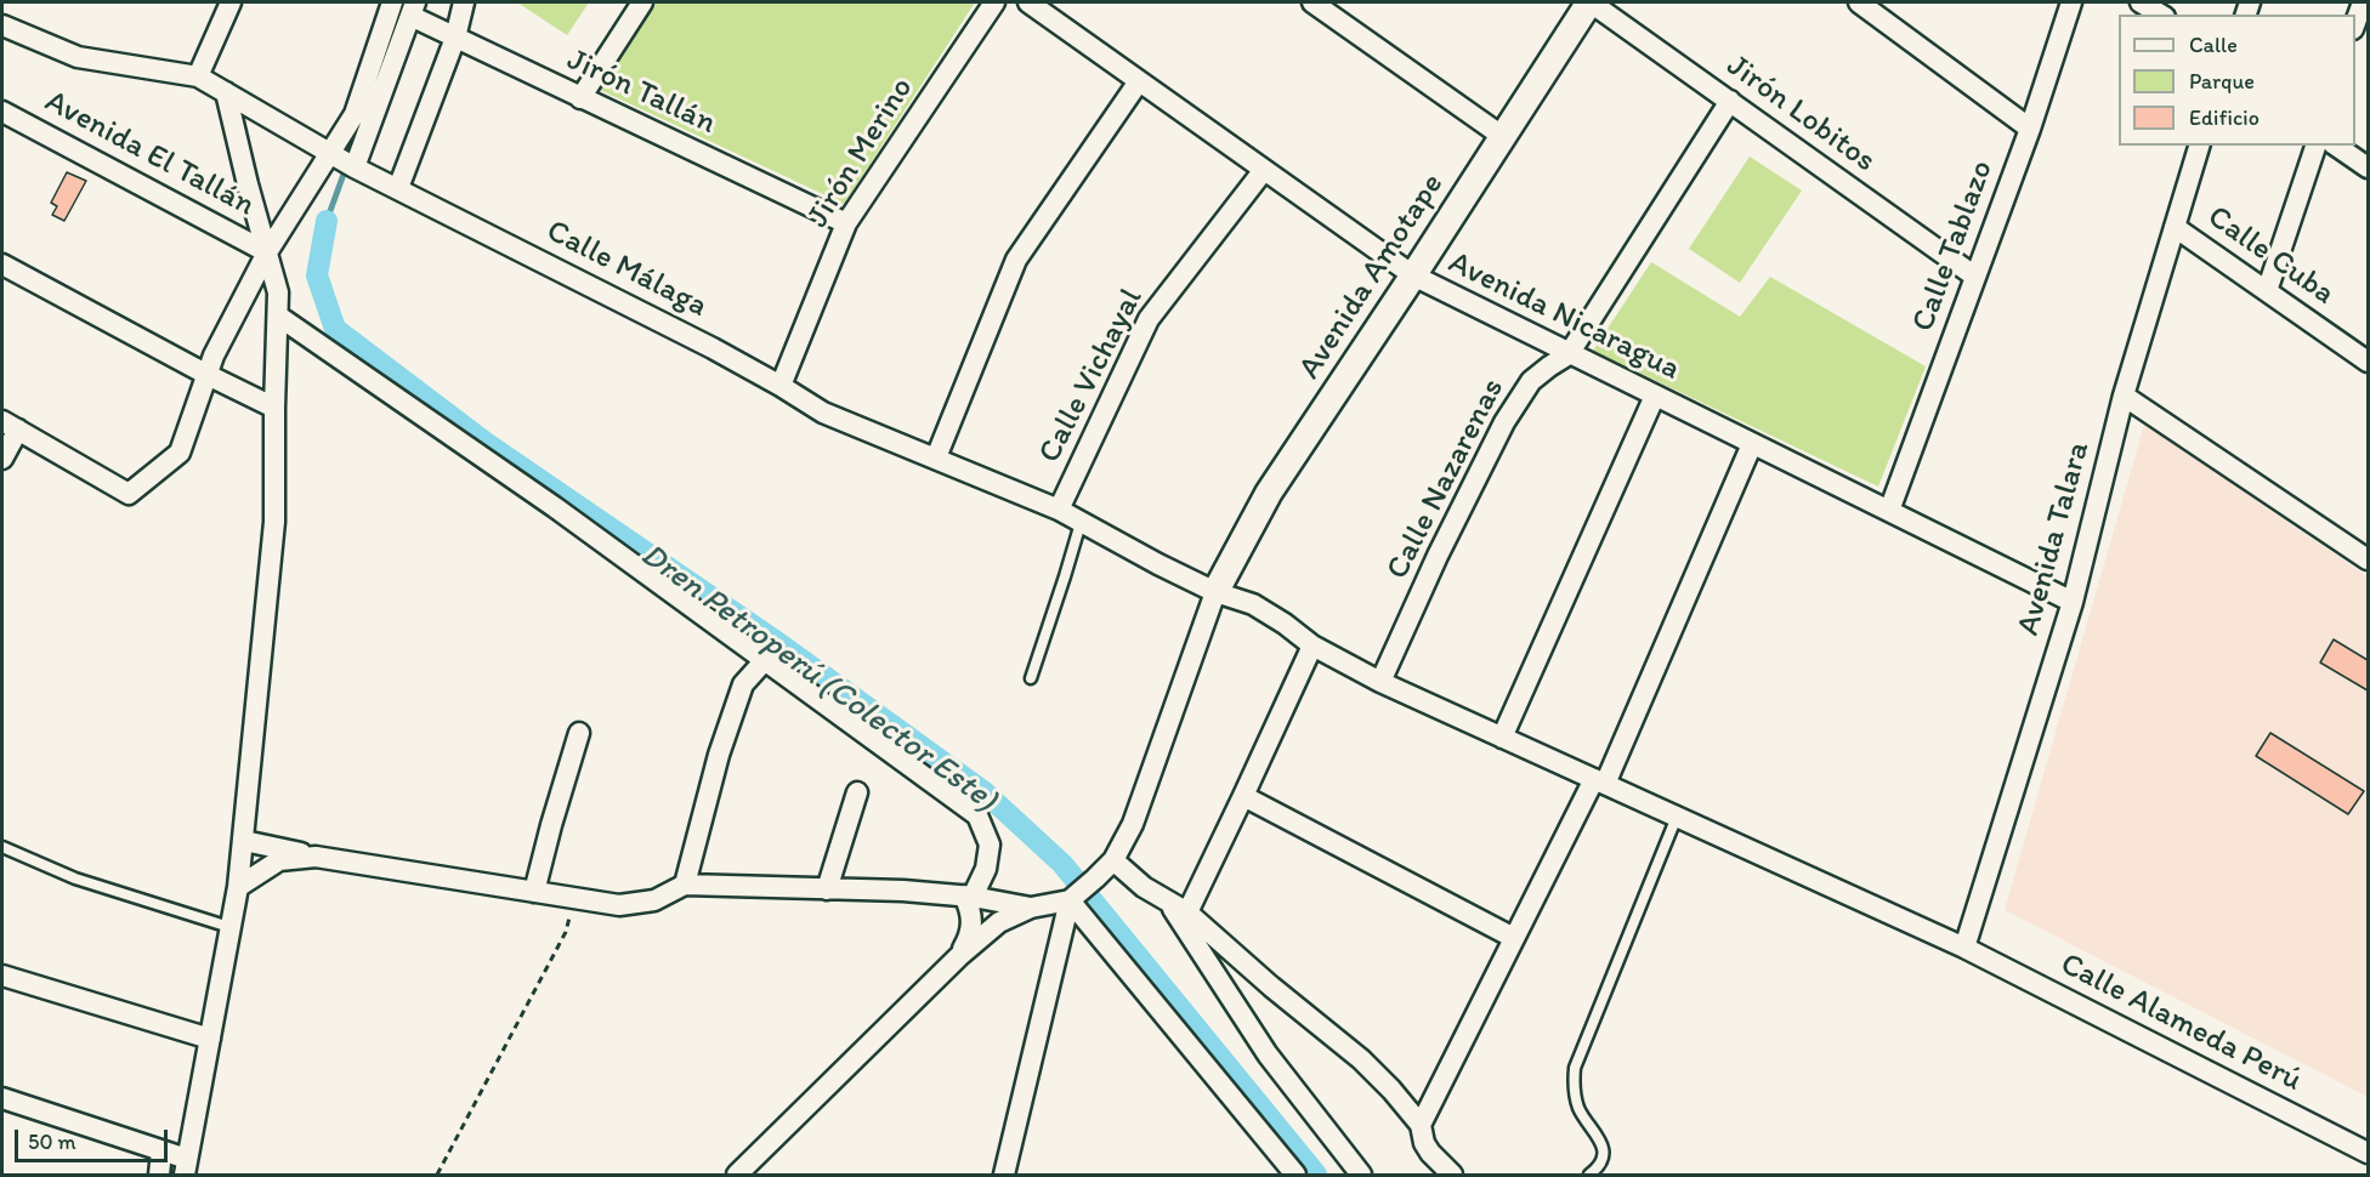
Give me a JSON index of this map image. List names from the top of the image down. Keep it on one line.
{"streets":{"street":["Jirón Tallán","Jirón Lobitos","Jirón Merino","Avenida El Tallán","Calle Tablazo","Calle Cuba","Calle Málaga","Avenida Amotape","Avenida Nicaragua","Calle Vichayal","Calle Nazarenas","Avenida Talara","Calle Alameda Perú"]},"crossings":[["Jirón Tallán","Jirón Merino"],["Jirón Lobitos","Calle Tablazo"],["Jirón Lobitos","Avenida Amotape"],["Jirón Lobitos","Calle Nazarenas"],["Jirón Merino","Calle Málaga"],["Calle Tablazo","Avenida Nicaragua"],["Calle Cuba","Avenida Talara"],["Calle Málaga","Avenida Amotape"],["Calle Málaga","Calle Vichayal"],["Calle Málaga","Calle Nazarenas"],["Calle Málaga","Calle Alameda Perú"],["Avenida Amotape","Avenida Nicaragua"],["Avenida Nicaragua","Calle Vichayal"],["Avenida Nicaragua","Calle Nazarenas"],["Avenida Nicaragua","Avenida Talara"],["Avenida Talara","Calle Alameda Perú"]],"water":["Dren Petroperú (Colector Este)"],"legend":["Calle","Parque","Edificio"],"scale_bar":"50 m"}
